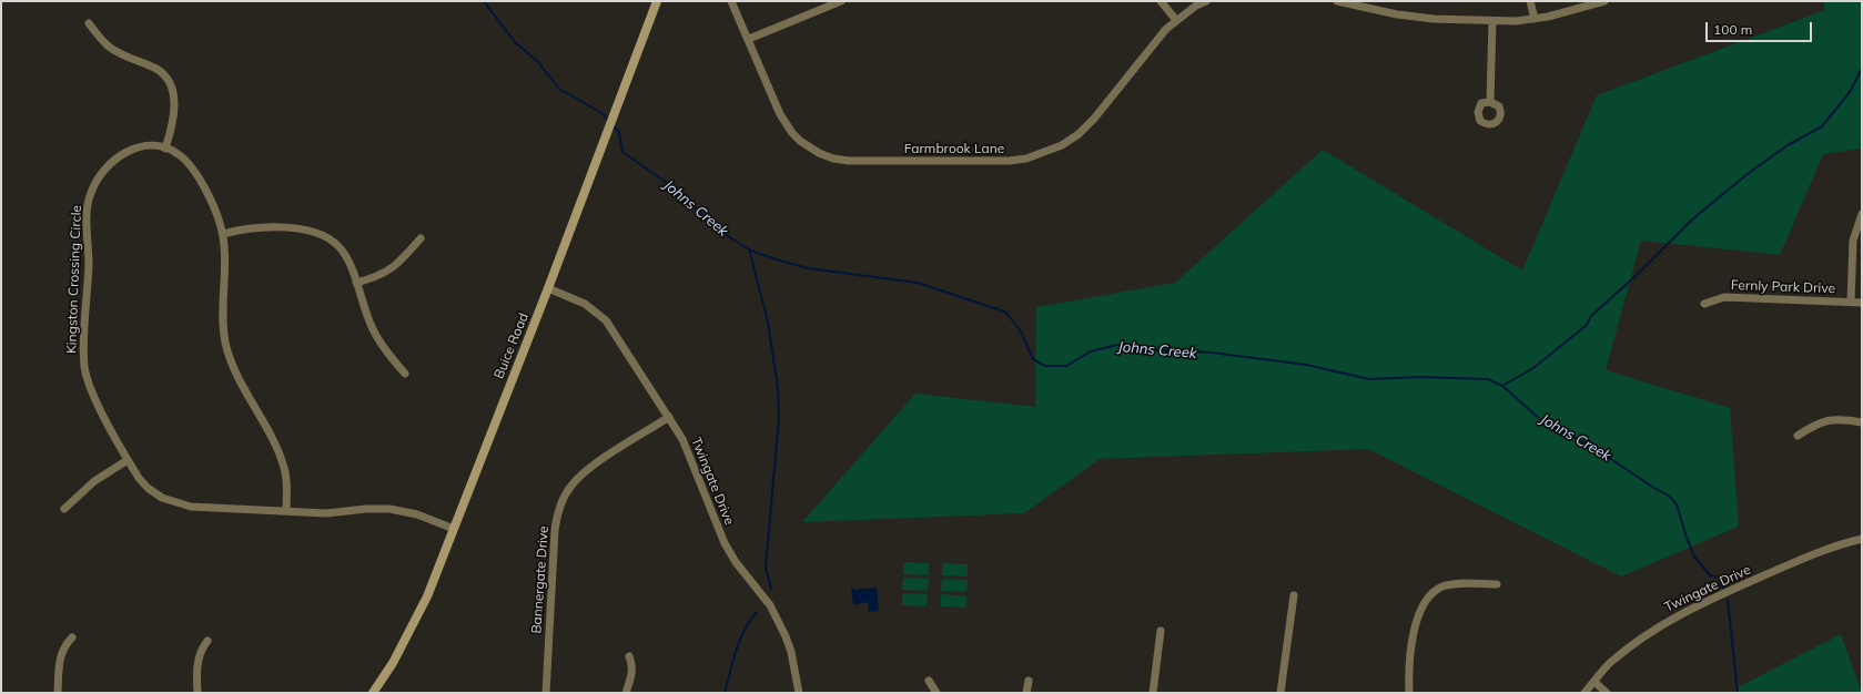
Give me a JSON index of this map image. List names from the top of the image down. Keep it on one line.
{"streets":{"street":["Farmbrook Lane","Kingston Crossing Circle","Fernly Park Drive","Buice Road","Twingate Drive","Bannergate Drive"]},"crossings":[["Kingston Crossing Circle","Buice Road"],["Buice Road","Twingate Drive"],["Twingate Drive","Bannergate Drive"]],"water":["Johns Creek"],"scale_bar":"100 m"}
